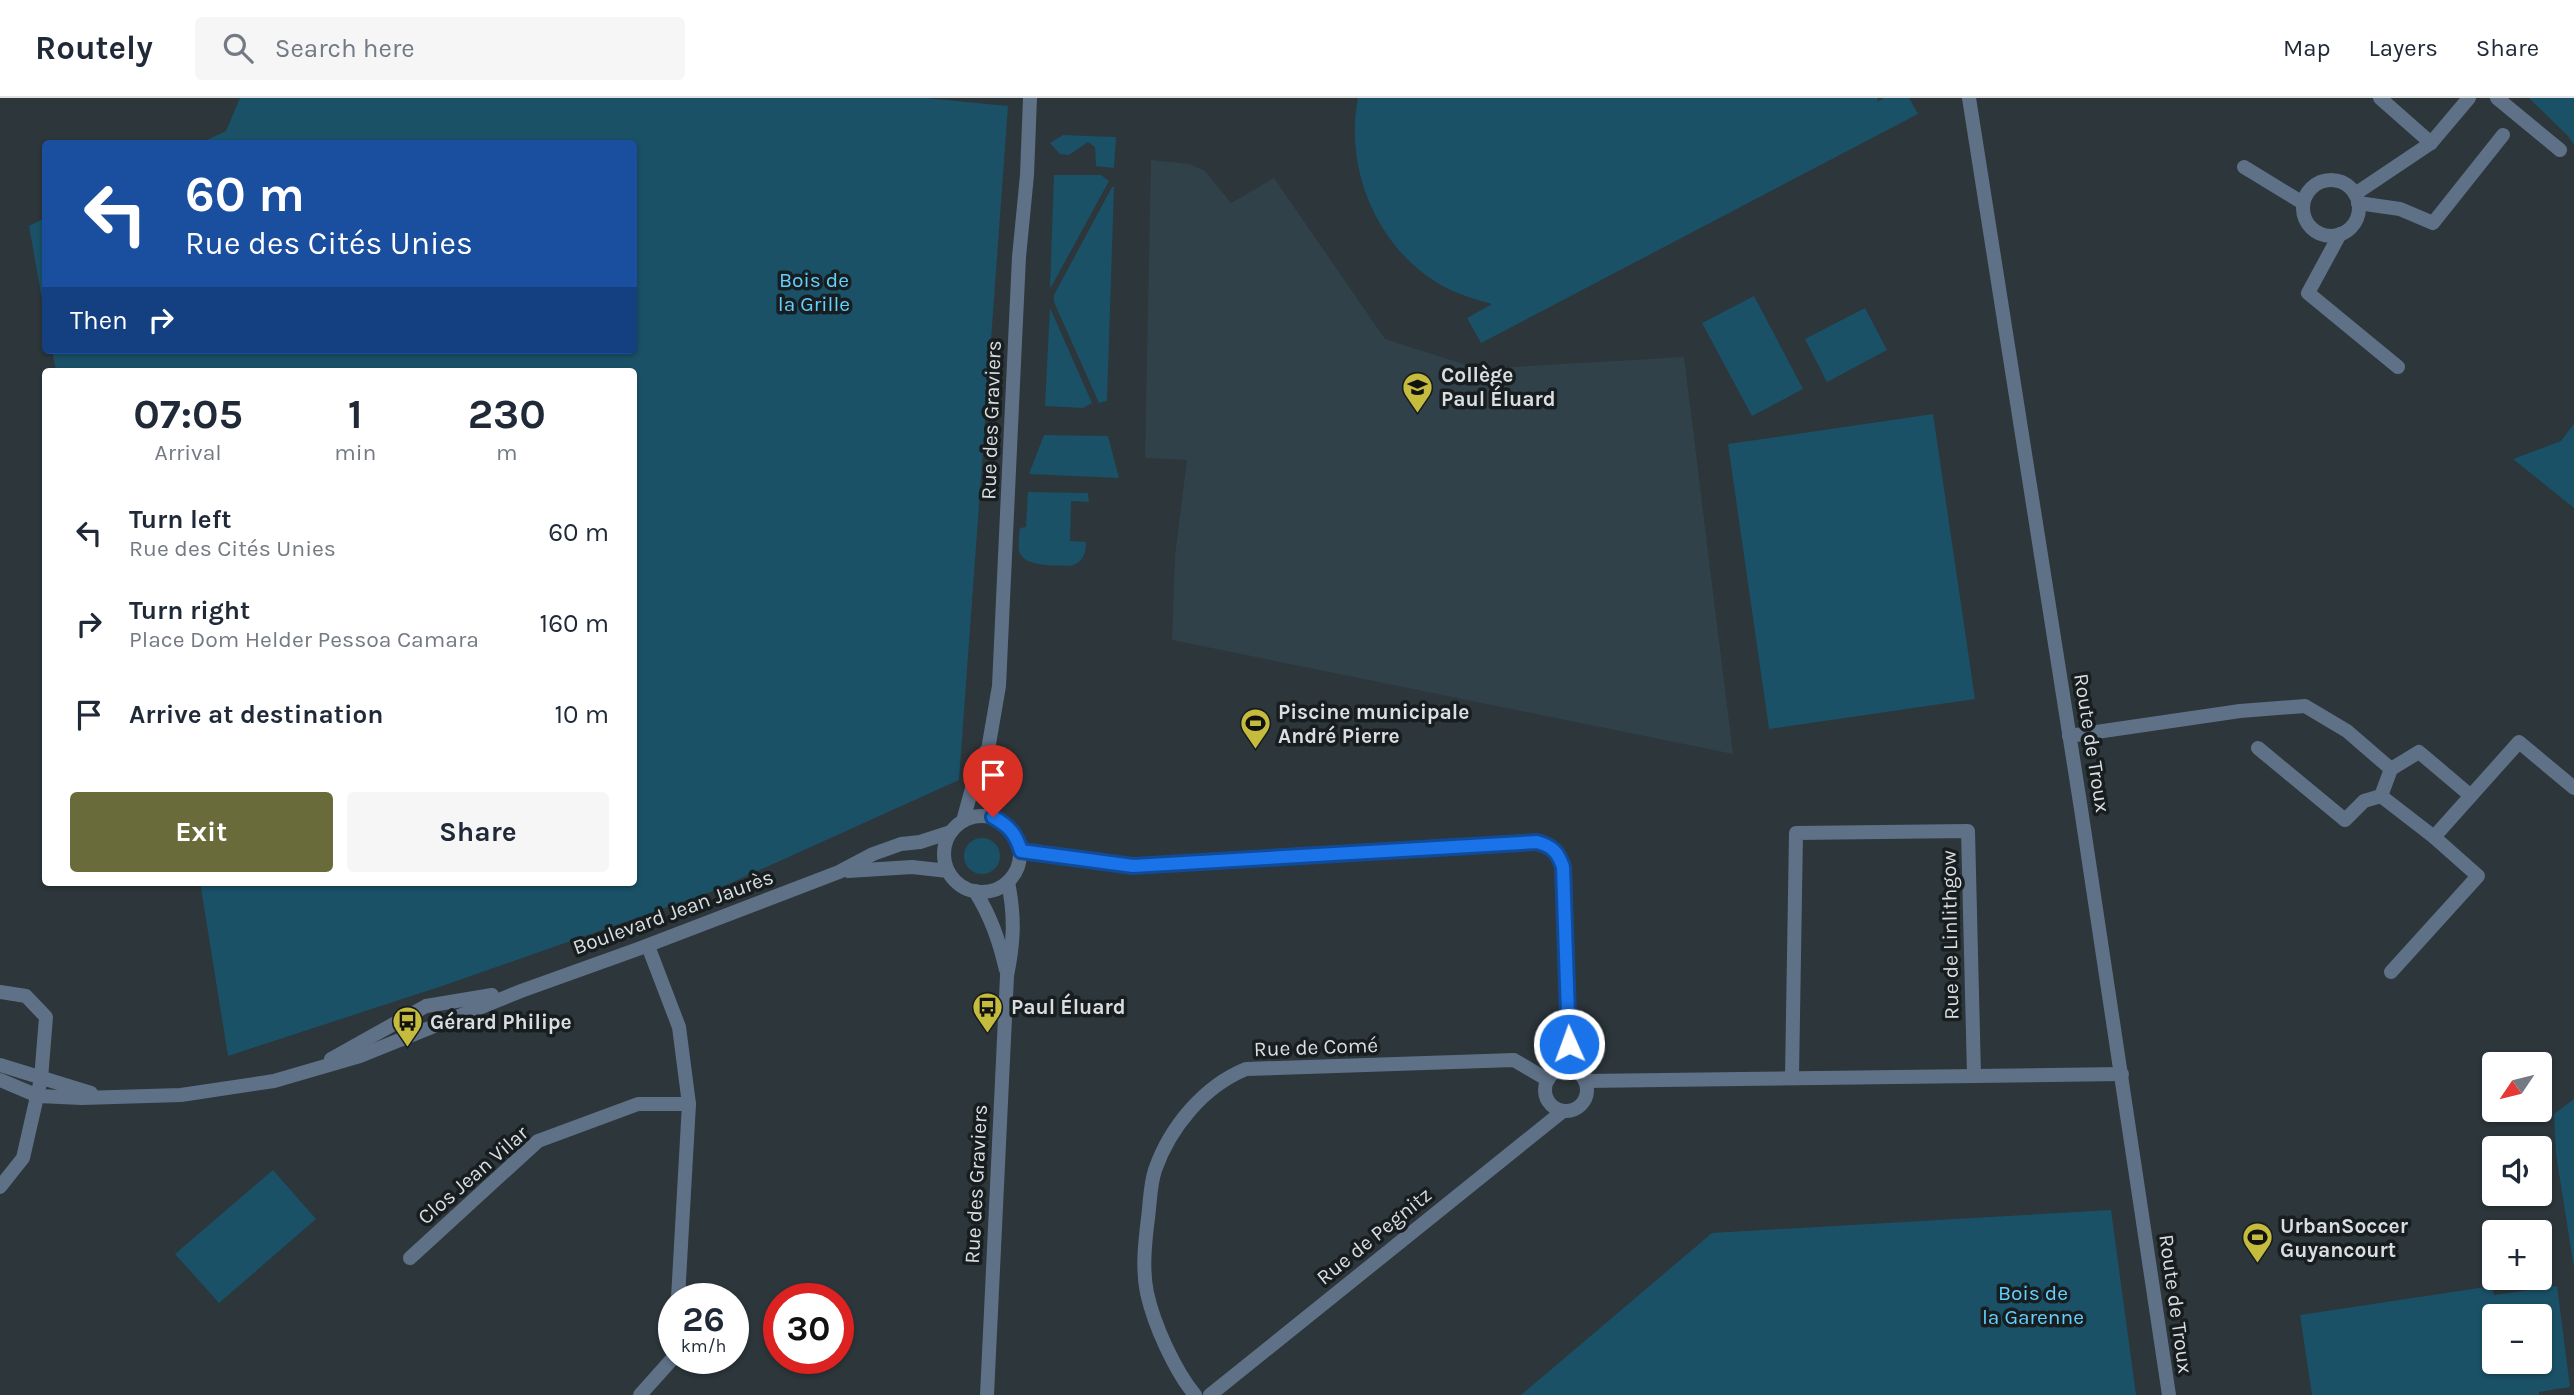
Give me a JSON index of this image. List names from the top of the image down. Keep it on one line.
{"streets":{"street":["Rue des Graviers","Route de Troux","Boulevard Jean Jaurès","Rue de Linlithgow","Rue de Comé","Clos Jean Vilar","Rue de Pegnitz"]},"crossings":[["Rue des Graviers","Boulevard Jean Jaurès"],["Rue de Comé","Rue de Pegnitz"]],"parks":["Bois de la Grille","Bois de la Garenne"],"places":{"school or university":["Collège Paul Éluard"],"sports":["Piscine municipale André Pierre","UrbanSoccer Guyancourt"],"bus stop":["Paul Éluard","Gérard Philipe"]},"north":"bottom left","page":{"header":"Routely","search":"Search here","nav":["Map","Layers","Share"],"turn":["60 m","Rue des Cités Unies"],"then":"Then","eta":["07:05","Arrival","1","min","230","m"],"list":[{"name":"Turn left","note":"Rue des Cités Unies","value":"60 m"},{"name":"Turn right","note":"Place Dom Helder Pessoa Camara","value":"160 m"},{"name":"Arrive at destination","value":"10 m"}],"buttons":["Exit","Share"],"map_buttons":["+","−"],"speed":"26 km/h","limit":"30"}}
